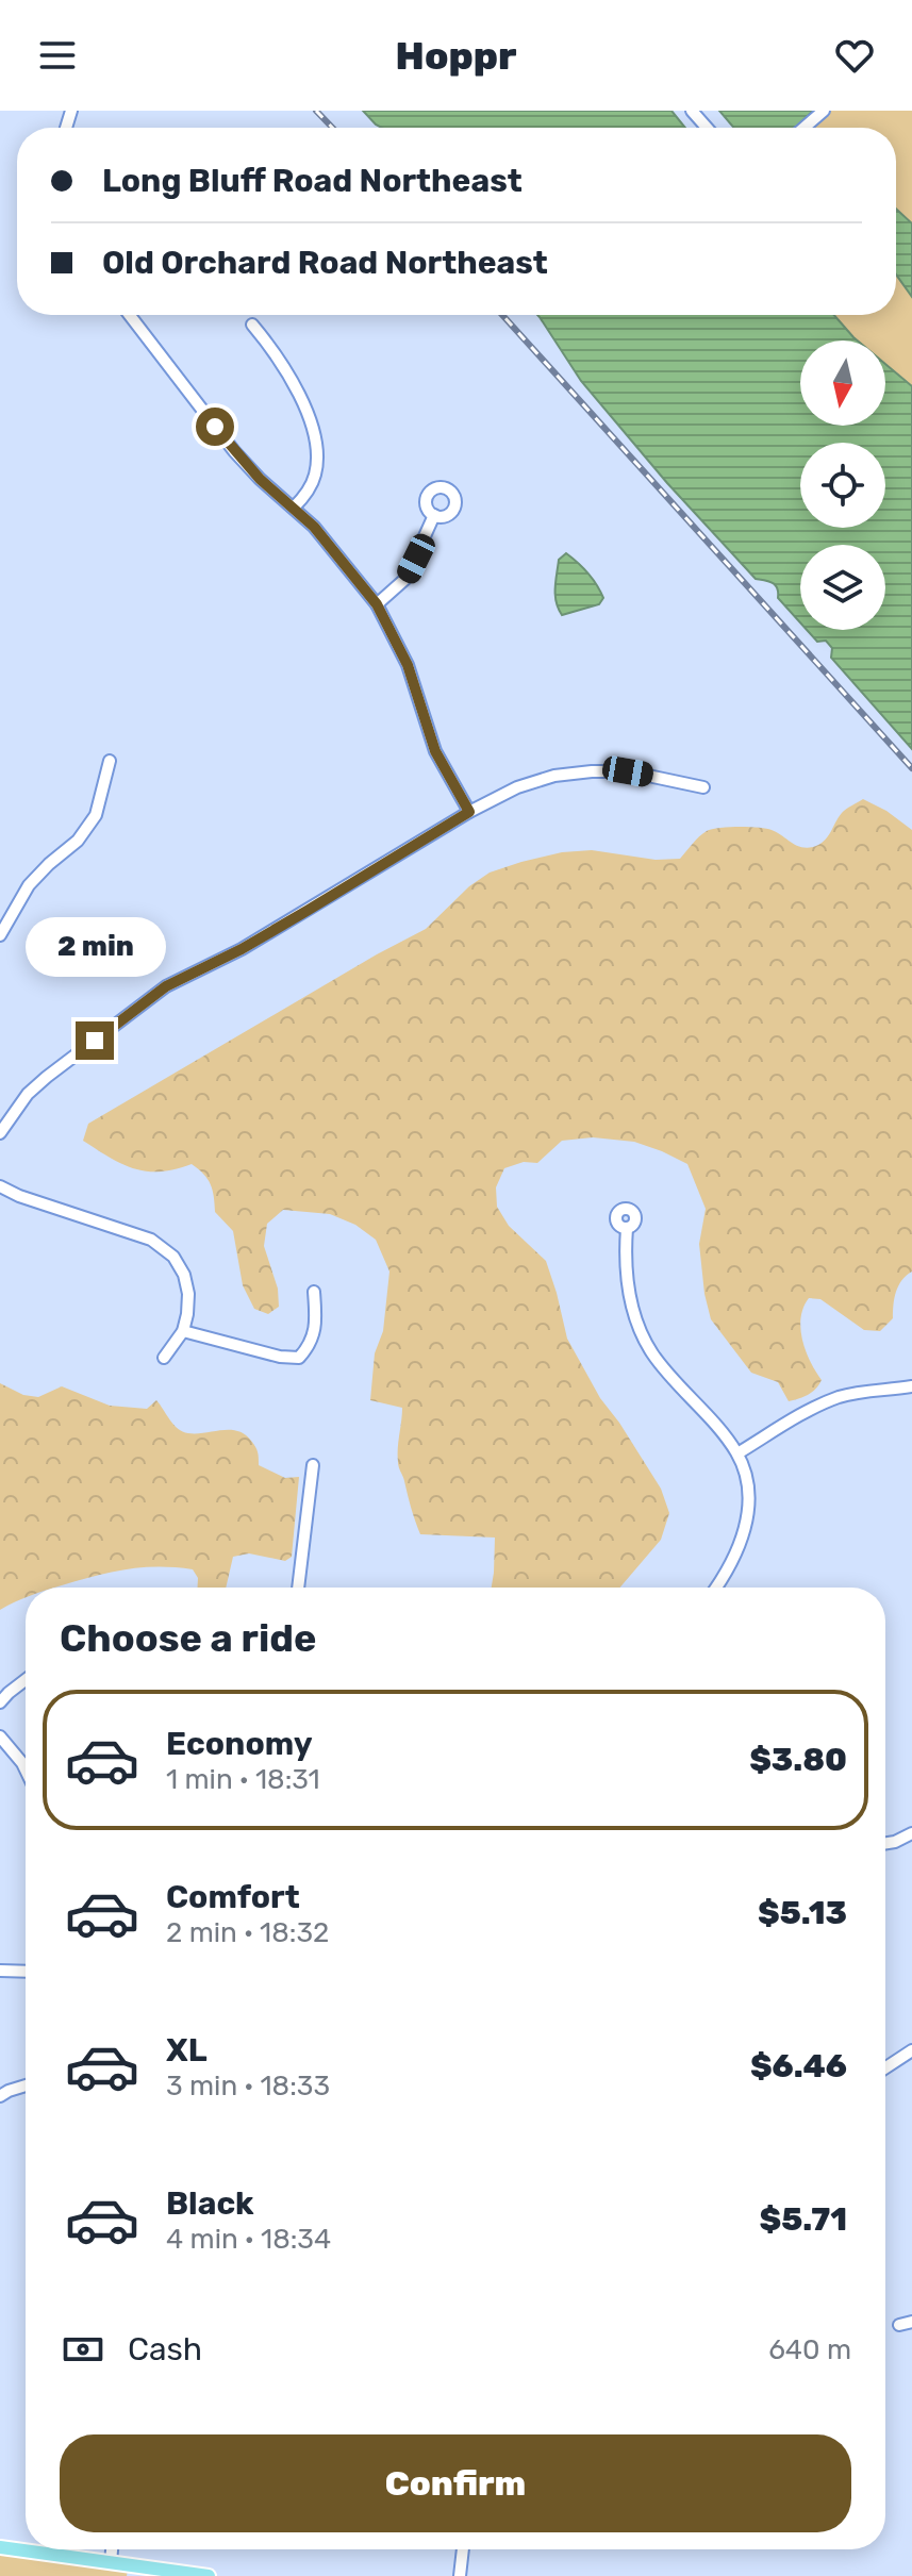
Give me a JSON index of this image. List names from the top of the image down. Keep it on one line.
{"north":"bottom","page":{"header":"Hoppr","banner":["Long Bluff Road Northeast","Old Orchard Road Northeast"],"bubble":"2 min","heading":"Choose a ride","list":[{"name":"Economy","note":"1 min · 18:31","value":"$3.80"},{"name":"Comfort","note":"2 min · 18:32","value":"$5.13"},{"name":"XL","note":"3 min · 18:33","value":"$6.46"},{"name":"Black","note":"4 min · 18:34","value":"$5.71"}],"pay":["Cash","640 m"],"buttons":"Confirm"}}
